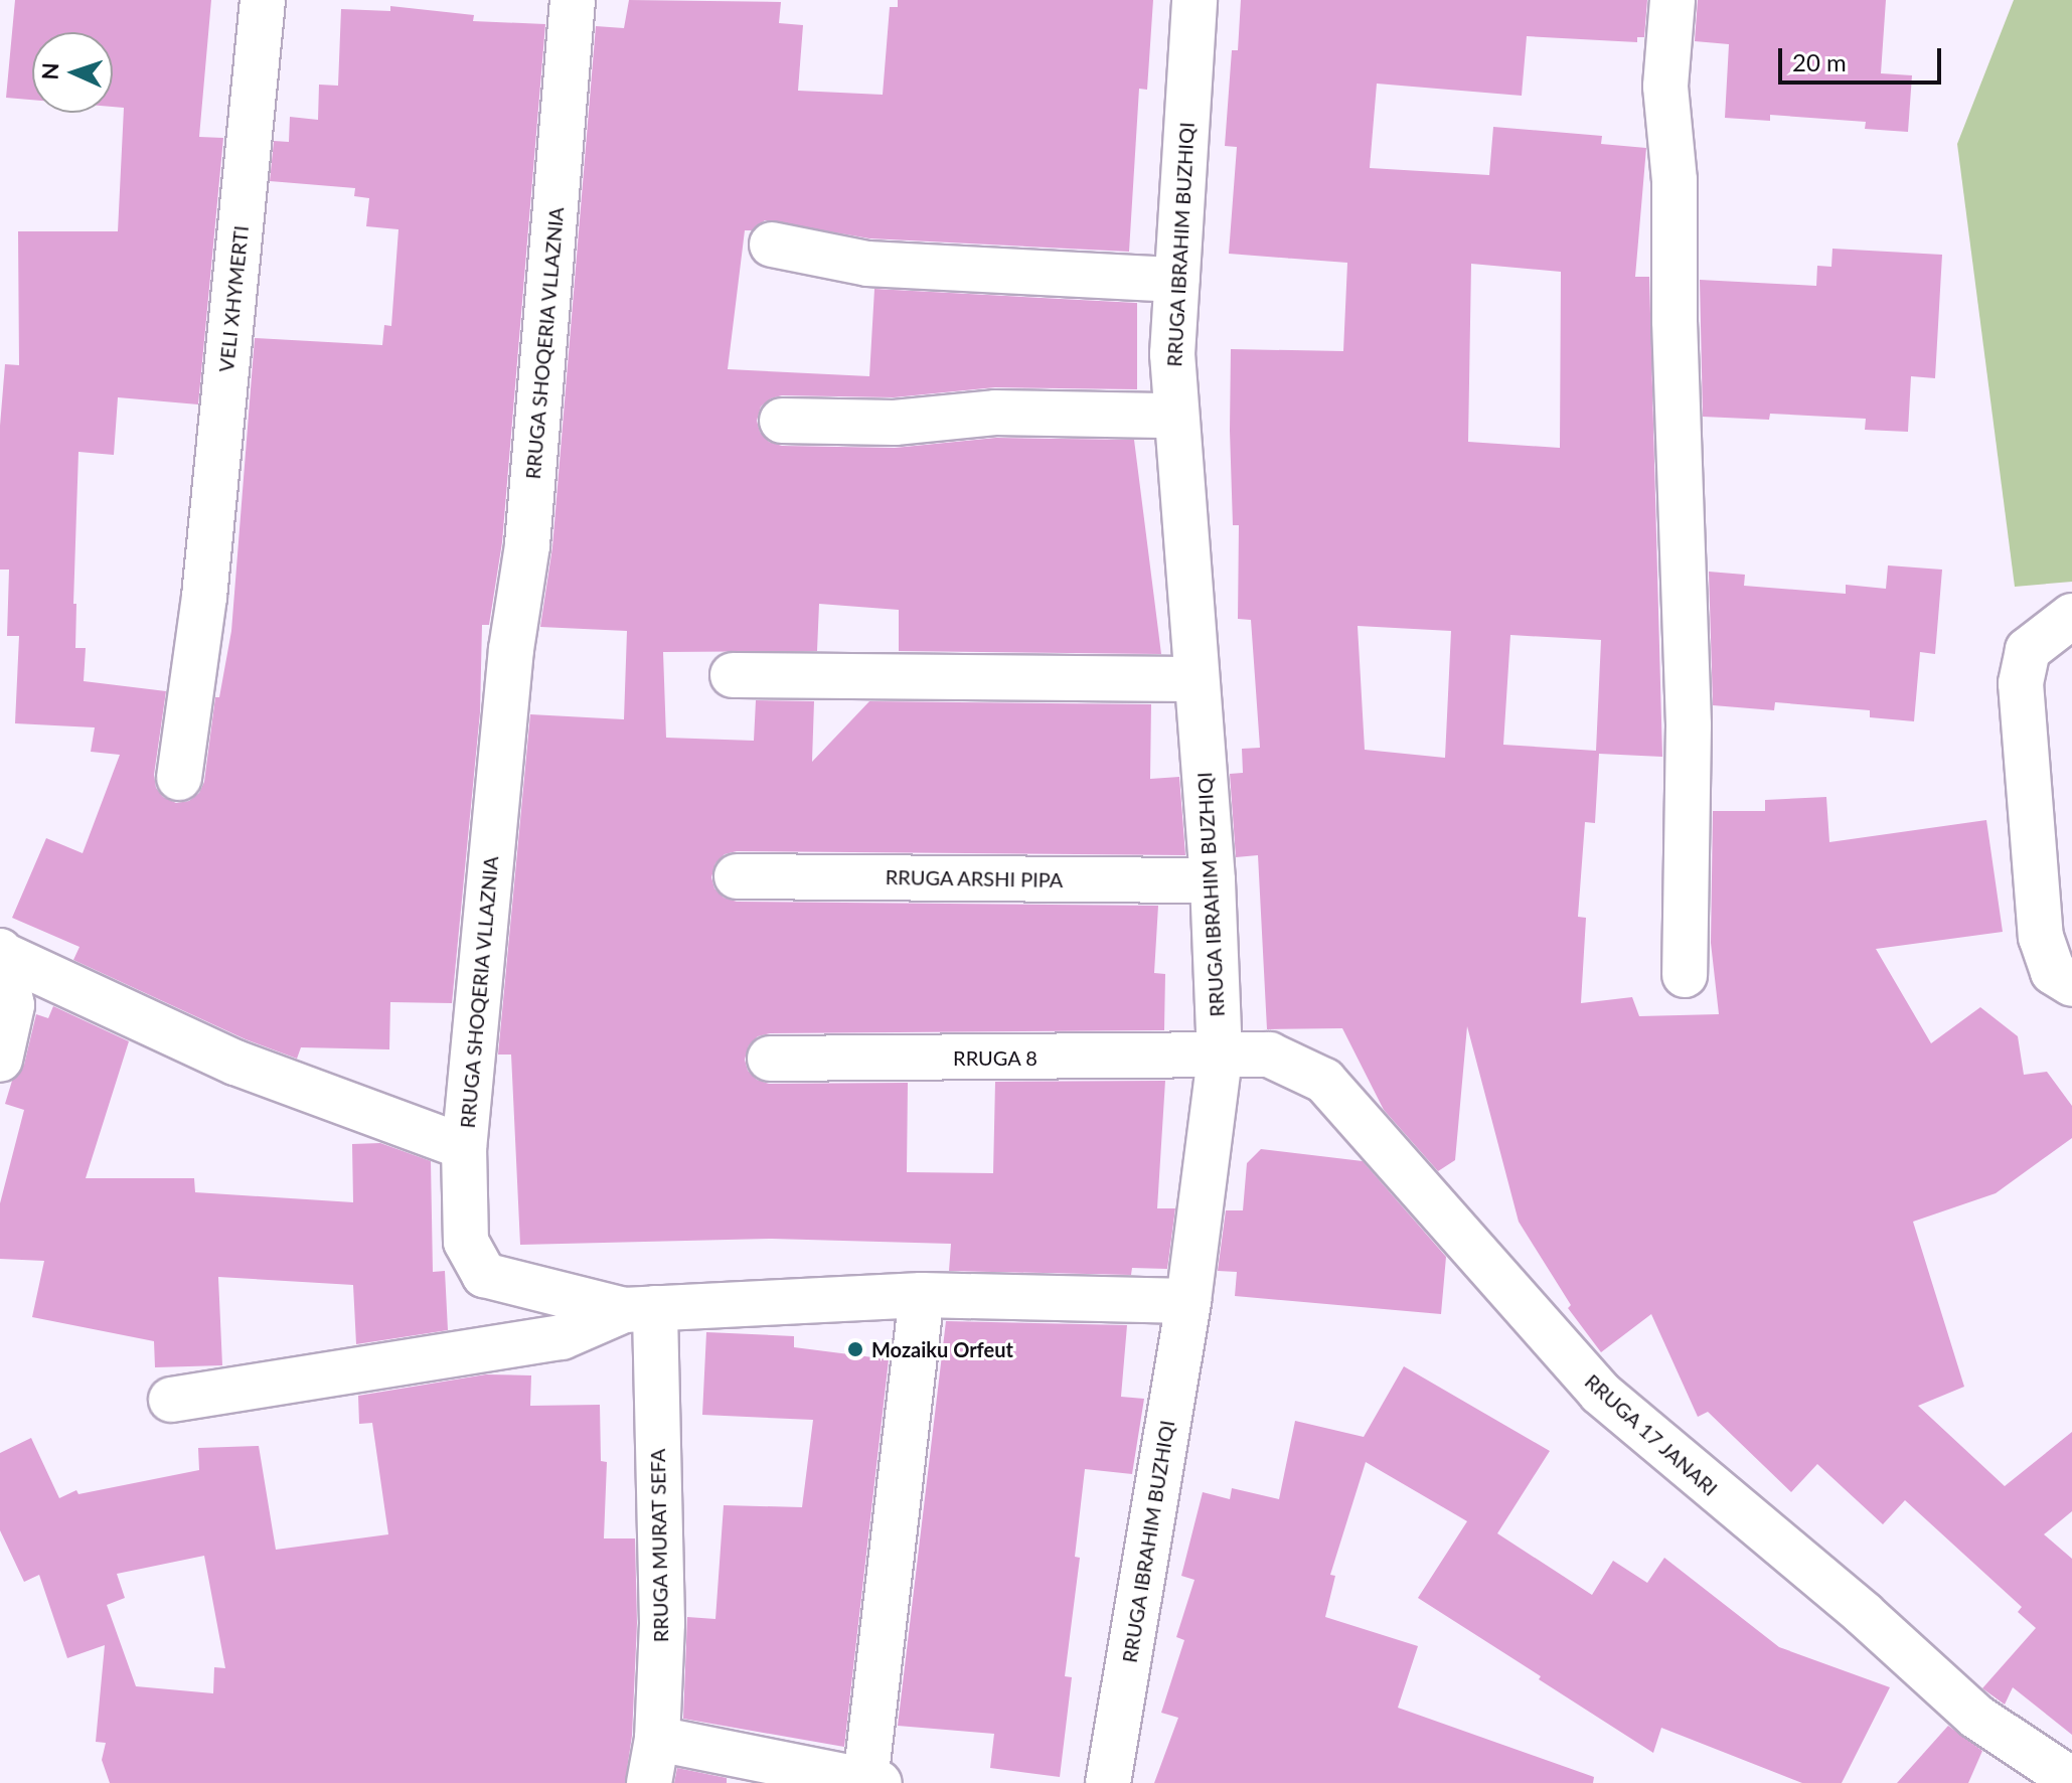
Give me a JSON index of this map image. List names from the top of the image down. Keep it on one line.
{"streets":{"street":["RRUGA IBRAHIM BUZHIQI","VELI XHYMERTI","RRUGA SHOQERIA VLLAZNIA","RRUGA ARSHI PIPA","RRUGA 8","RRUGA 17 JANARI","RRUGA MURAT SEFA"]},"crossings":[["RRUGA IBRAHIM BUZHIQI","RRUGA SHOQERIA VLLAZNIA"],["RRUGA IBRAHIM BUZHIQI","RRUGA ARSHI PIPA"],["RRUGA IBRAHIM BUZHIQI","RRUGA 8"],["RRUGA IBRAHIM BUZHIQI","RRUGA 17 JANARI"],["RRUGA SHOQERIA VLLAZNIA","RRUGA MURAT SEFA"],["RRUGA 8","RRUGA 17 JANARI"]],"places":["Mozaiku Orfeut"],"scale_bar":"20 m","north":"left"}
